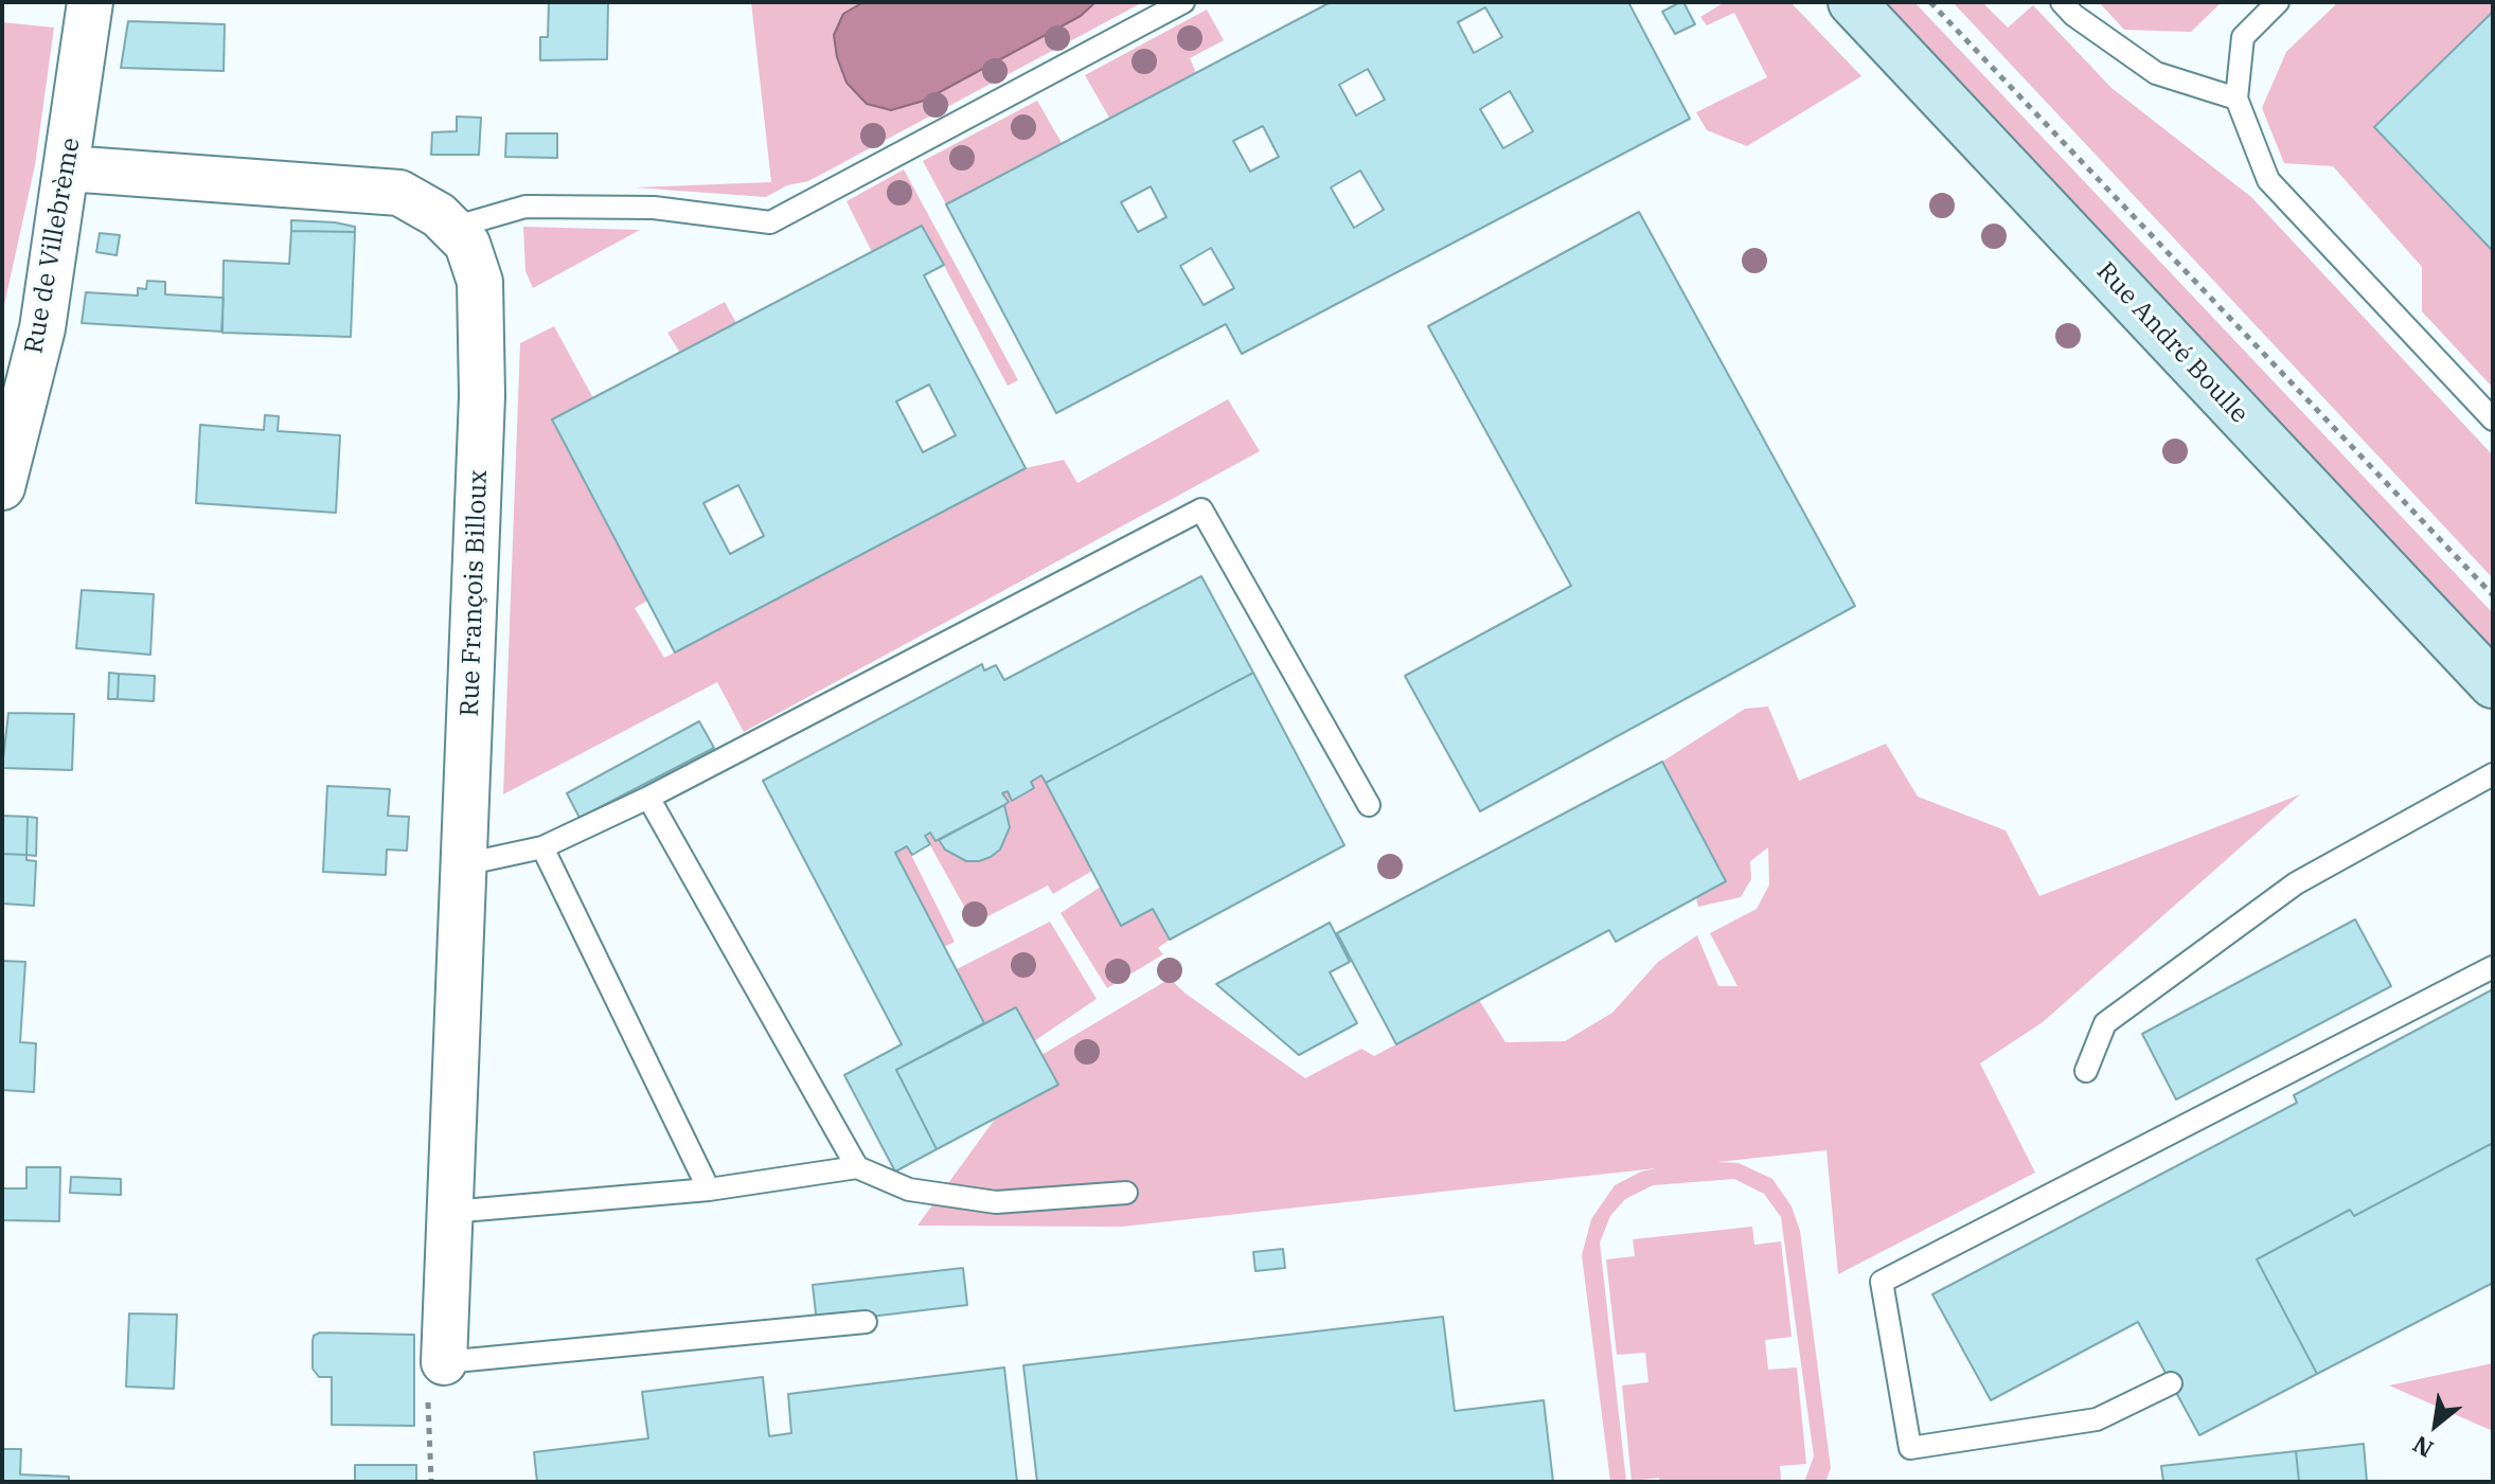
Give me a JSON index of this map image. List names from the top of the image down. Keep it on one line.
{"streets":{"street":["Rue de Villebrème","Rue André Boulle","Rue François Billoux"]},"crossings":[["Rue de Villebrème","Rue François Billoux"]],"north":"bottom left"}
